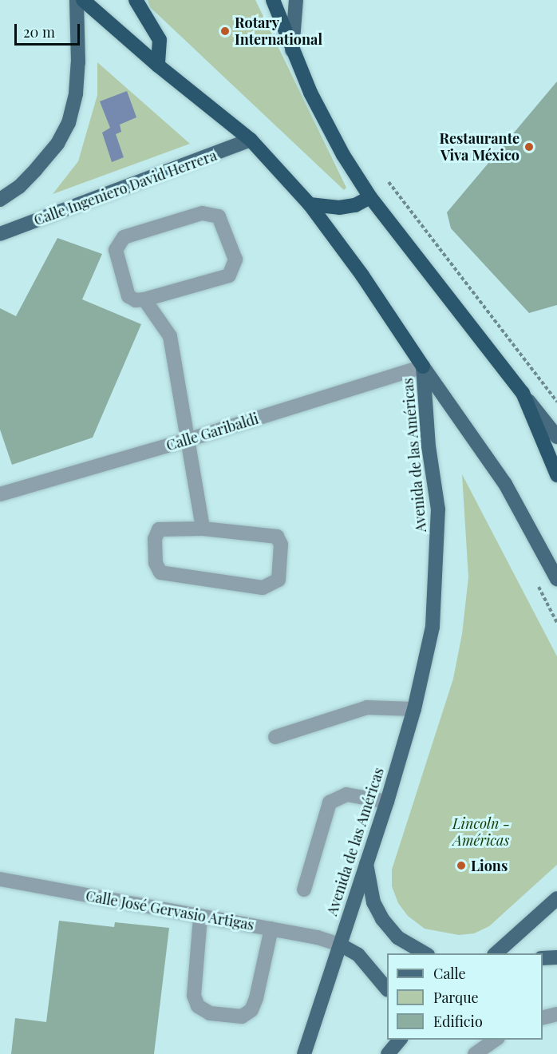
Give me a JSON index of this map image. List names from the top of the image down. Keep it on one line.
{"streets":{"highway":["Avenida de las Américas"],"main road":["Calle Ingeniero David Herrera"],"street":["Calle Garibaldi","Calle José Gervasio Artigas"]},"crossings":[["Calle Ingeniero David Herrera","Avenida de las Américas"],["Calle Garibaldi","Avenida de las Américas"],["Avenida de las Américas","Calle José Gervasio Artigas"]],"parks":["Lincoln - Américas"],"places":["Rotary International","Restaurante Viva México","Lions"],"legend":["Calle","Parque","Edificio"],"scale_bar":"20 m"}
